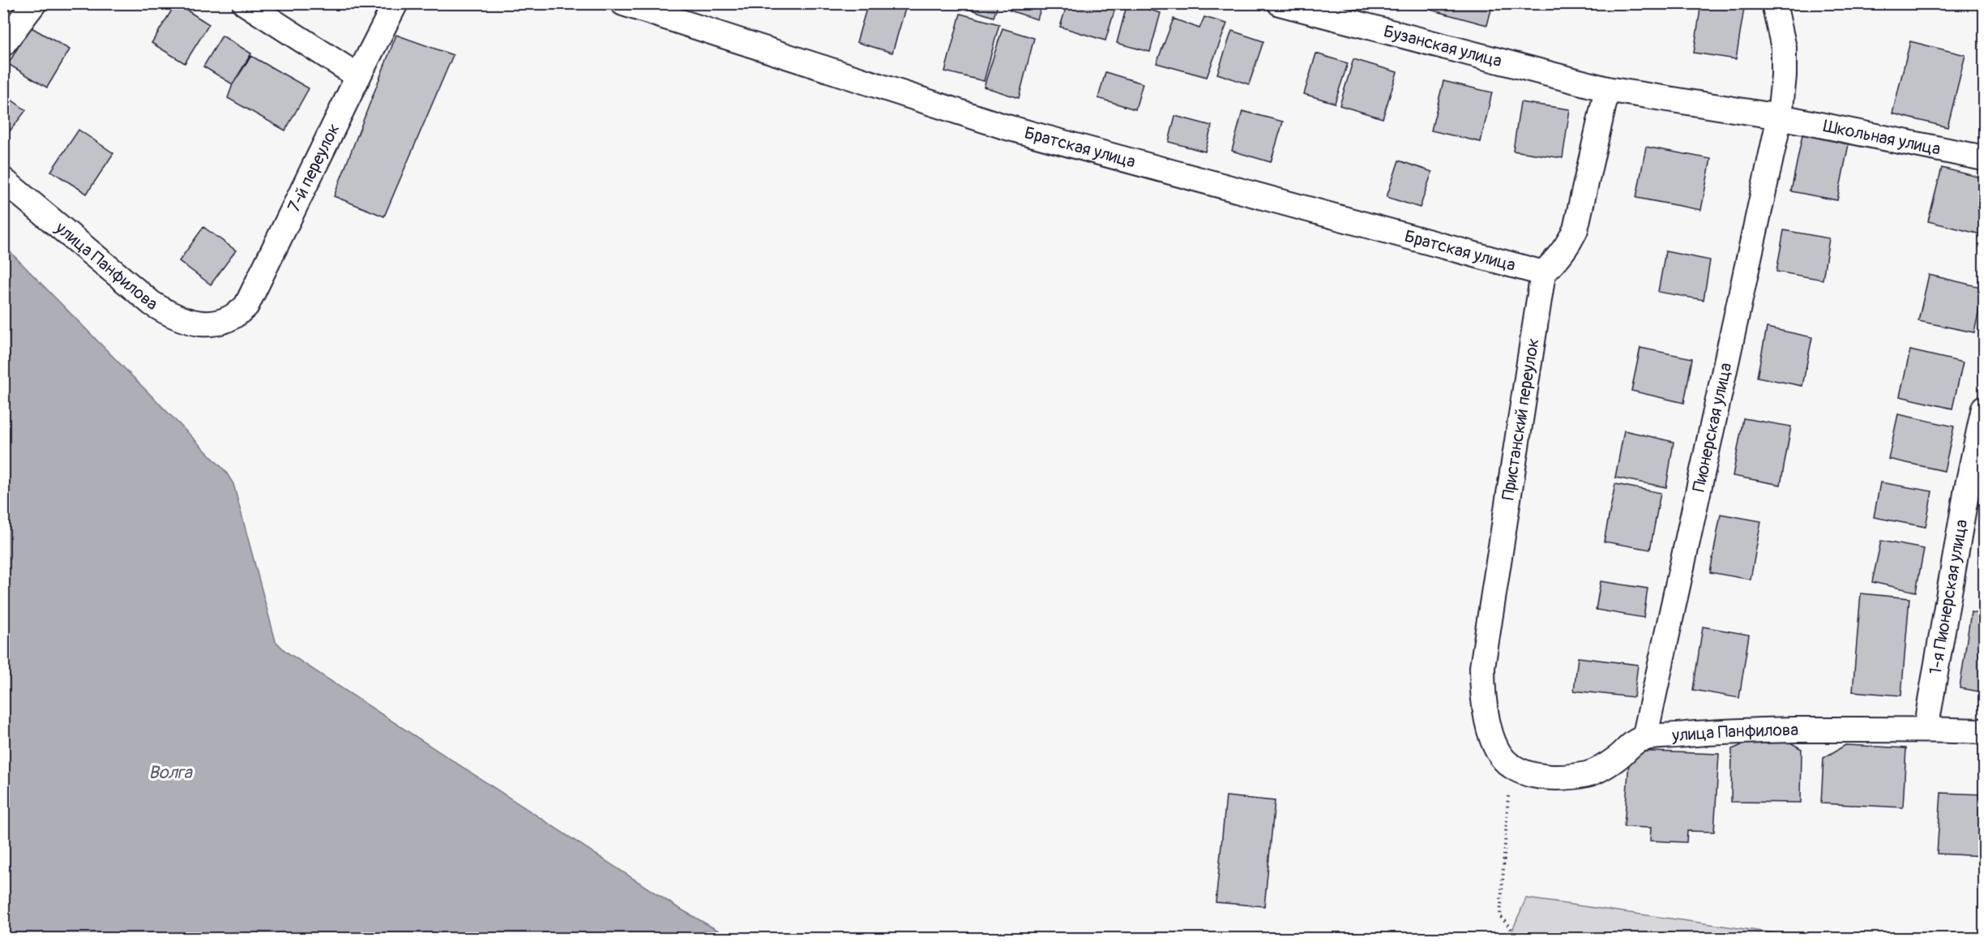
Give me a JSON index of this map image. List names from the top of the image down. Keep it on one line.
{"streets":{"street":["Бузанская улица","Школьная улица","Братская улица","7-й переулок","улица Панфилова","Пристанский переулок","Пионерская улица","1-я Пионерская улица"]},"crossings":[["Бузанская улица","Школьная улица"],["Школьная улица","Пионерская улица"],["Братская улица","Пристанский переулок"],["7-й переулок","улица Панфилова"],["улица Панфилова","Пристанский переулок"],["улица Панфилова","Пионерская улица"],["улица Панфилова","1-я Пионерская улица"]],"water":["Волга"]}
